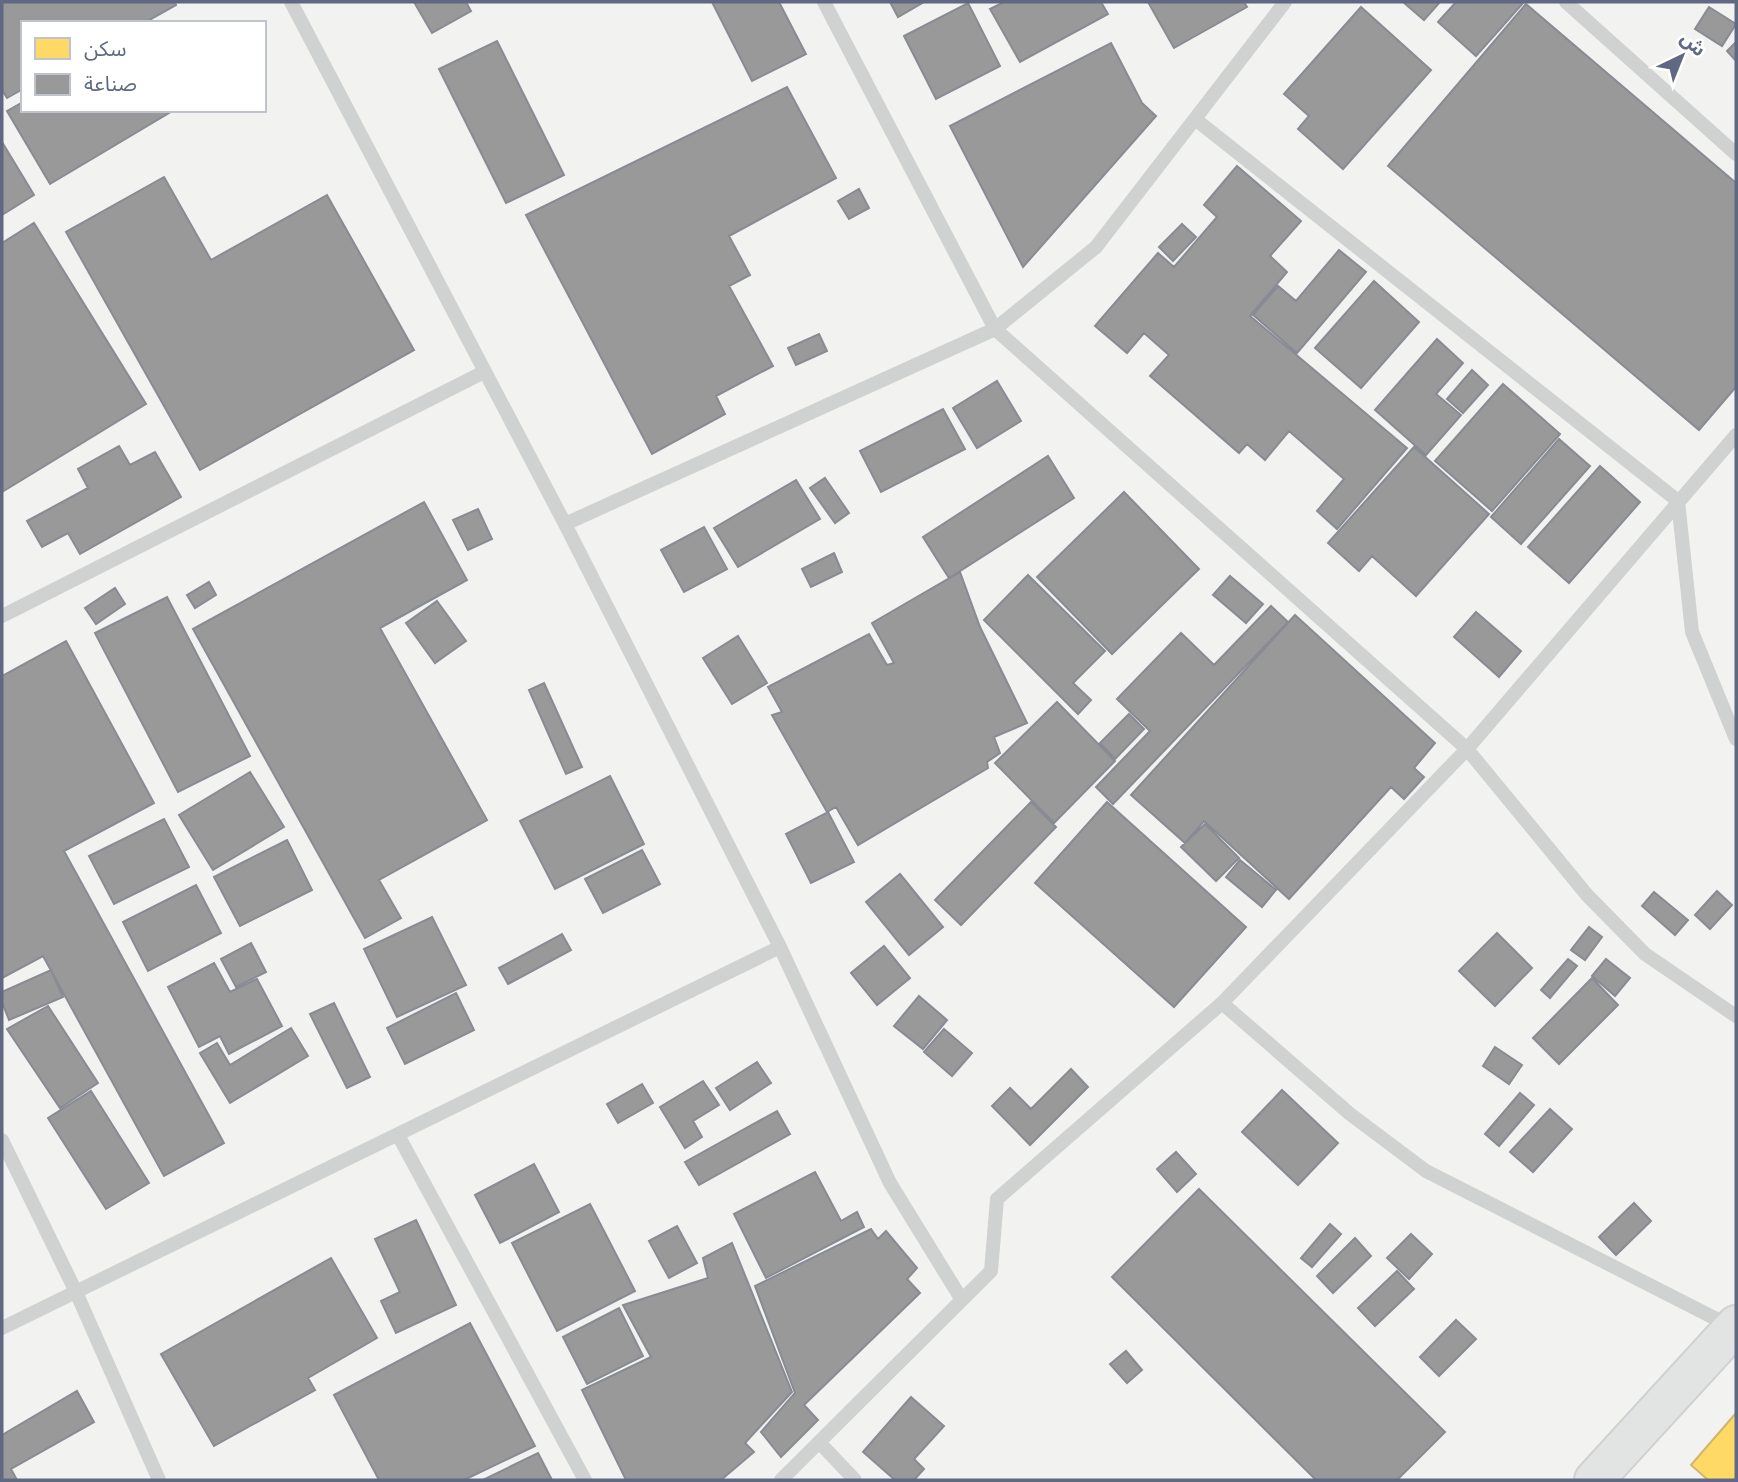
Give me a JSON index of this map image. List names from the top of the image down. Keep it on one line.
{"legend":["سكن","صناعة"],"north":"top right"}
